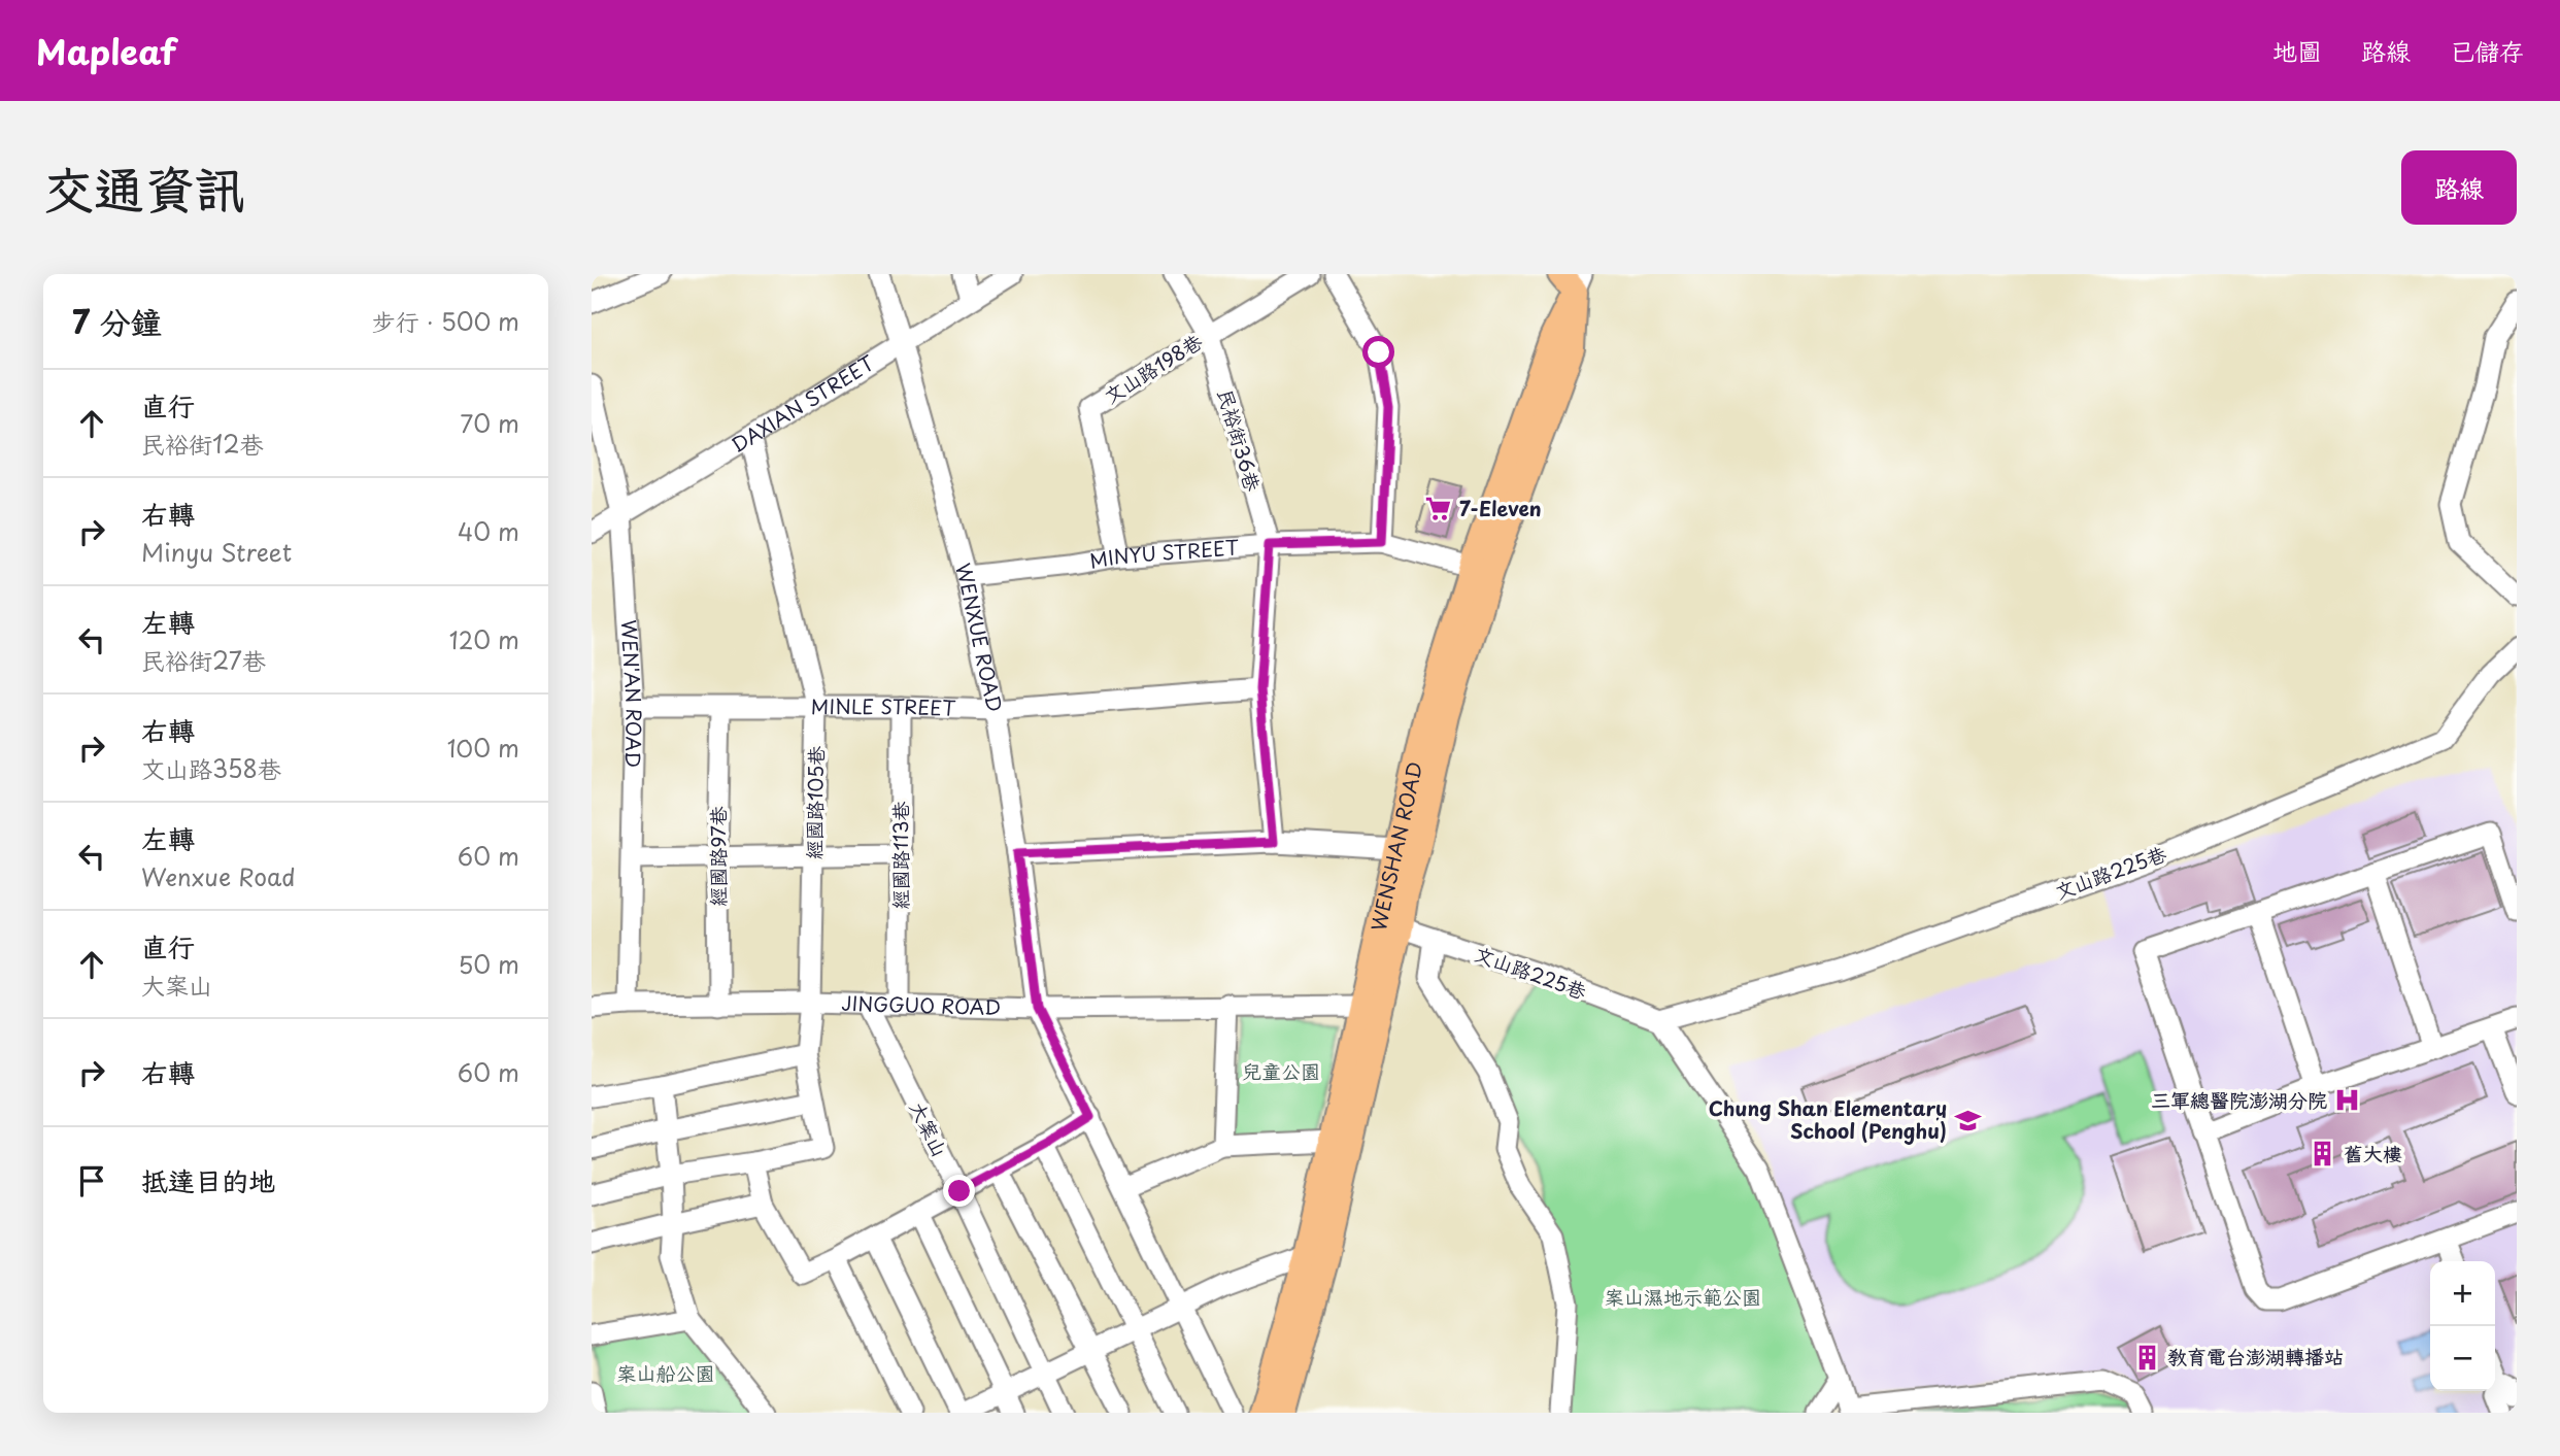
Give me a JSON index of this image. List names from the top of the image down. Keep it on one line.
{"streets":{"main road":["WENSHAN ROAD"],"street":["文山路198巷","DAXIAN STREET","民裕街36巷","MINYU STREET","WENXUE ROAD","WEN'AN ROAD","MINLE STREET","經國路105巷","經國路113巷","經國路97巷","文山路225巷","JINGGUO ROAD","大案山"]},"crossings":[["文山路198巷","民裕街36巷"],["文山路198巷","MINYU STREET"],["DAXIAN STREET","WENXUE ROAD"],["DAXIAN STREET","WEN'AN ROAD"],["DAXIAN STREET","經國路105巷"],["民裕街36巷","MINYU STREET"],["MINYU STREET","WENXUE ROAD"],["MINYU STREET","WENSHAN ROAD"],["WENXUE ROAD","MINLE STREET"],["WENXUE ROAD","JINGGUO ROAD"],["WEN'AN ROAD","MINLE STREET"],["WEN'AN ROAD","JINGGUO ROAD"],["MINLE STREET","經國路105巷"],["MINLE STREET","經國路113巷"],["MINLE STREET","經國路97巷"],["經國路105巷","JINGGUO ROAD"],["WENSHAN ROAD","文山路225巷"],["WENSHAN ROAD","JINGGUO ROAD"],["經國路113巷","JINGGUO ROAD"],["經國路97巷","JINGGUO ROAD"],["JINGGUO ROAD","大案山"]],"parks":["兒童公園","案山濕地示範公園","案山船公園"],"places":{"supermarket":["7-Eleven"],"hospital":["三軍總醫院澎湖分院"],"school or university":["Chung Shan Elementary School (Penghu)"],"building":["舊大樓","教育電台澎湖轉播站"]},"page":{"header":"Mapleaf","nav":["地圖","路線","已儲存"],"title":"交通資訊","buttons":"路線","heading":["7 分鐘","步行 · 500 m"],"list":[["直行","民裕街12巷","70 m"],["右轉","Minyu Street","40 m"],["左轉","民裕街27巷","120 m"],["右轉","文山路358巷","100 m"],["左轉","Wenxue Road","60 m"],["直行","大案山","50 m"],["右轉","60 m"],"抵達目的地"],"map_buttons":["+","−"]}}
